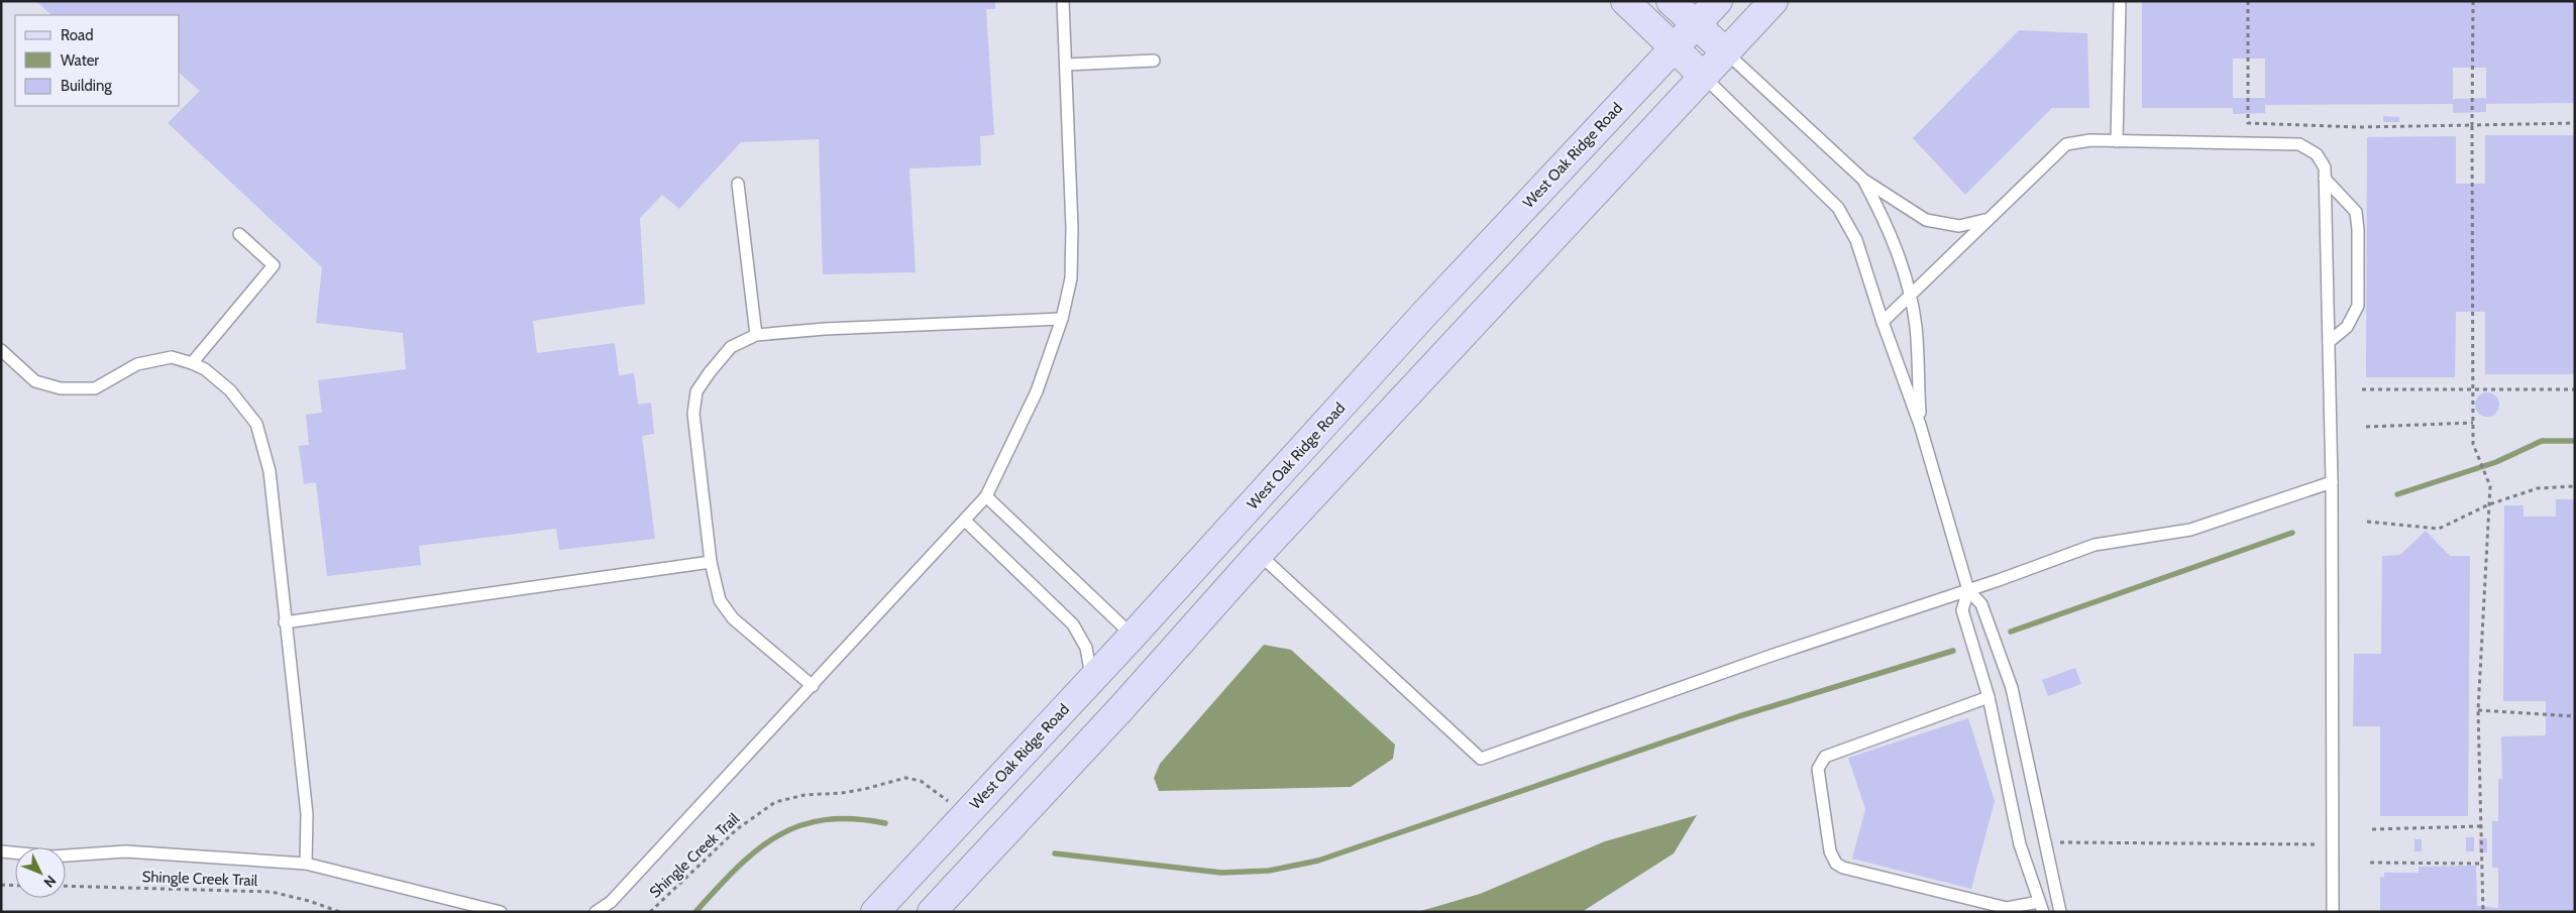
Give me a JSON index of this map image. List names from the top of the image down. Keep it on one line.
{"streets":{"street":["West Oak Ridge Road"],"path":["Shingle Creek Trail"]},"legend":["Road","Water","Building"],"north":"bottom right"}
